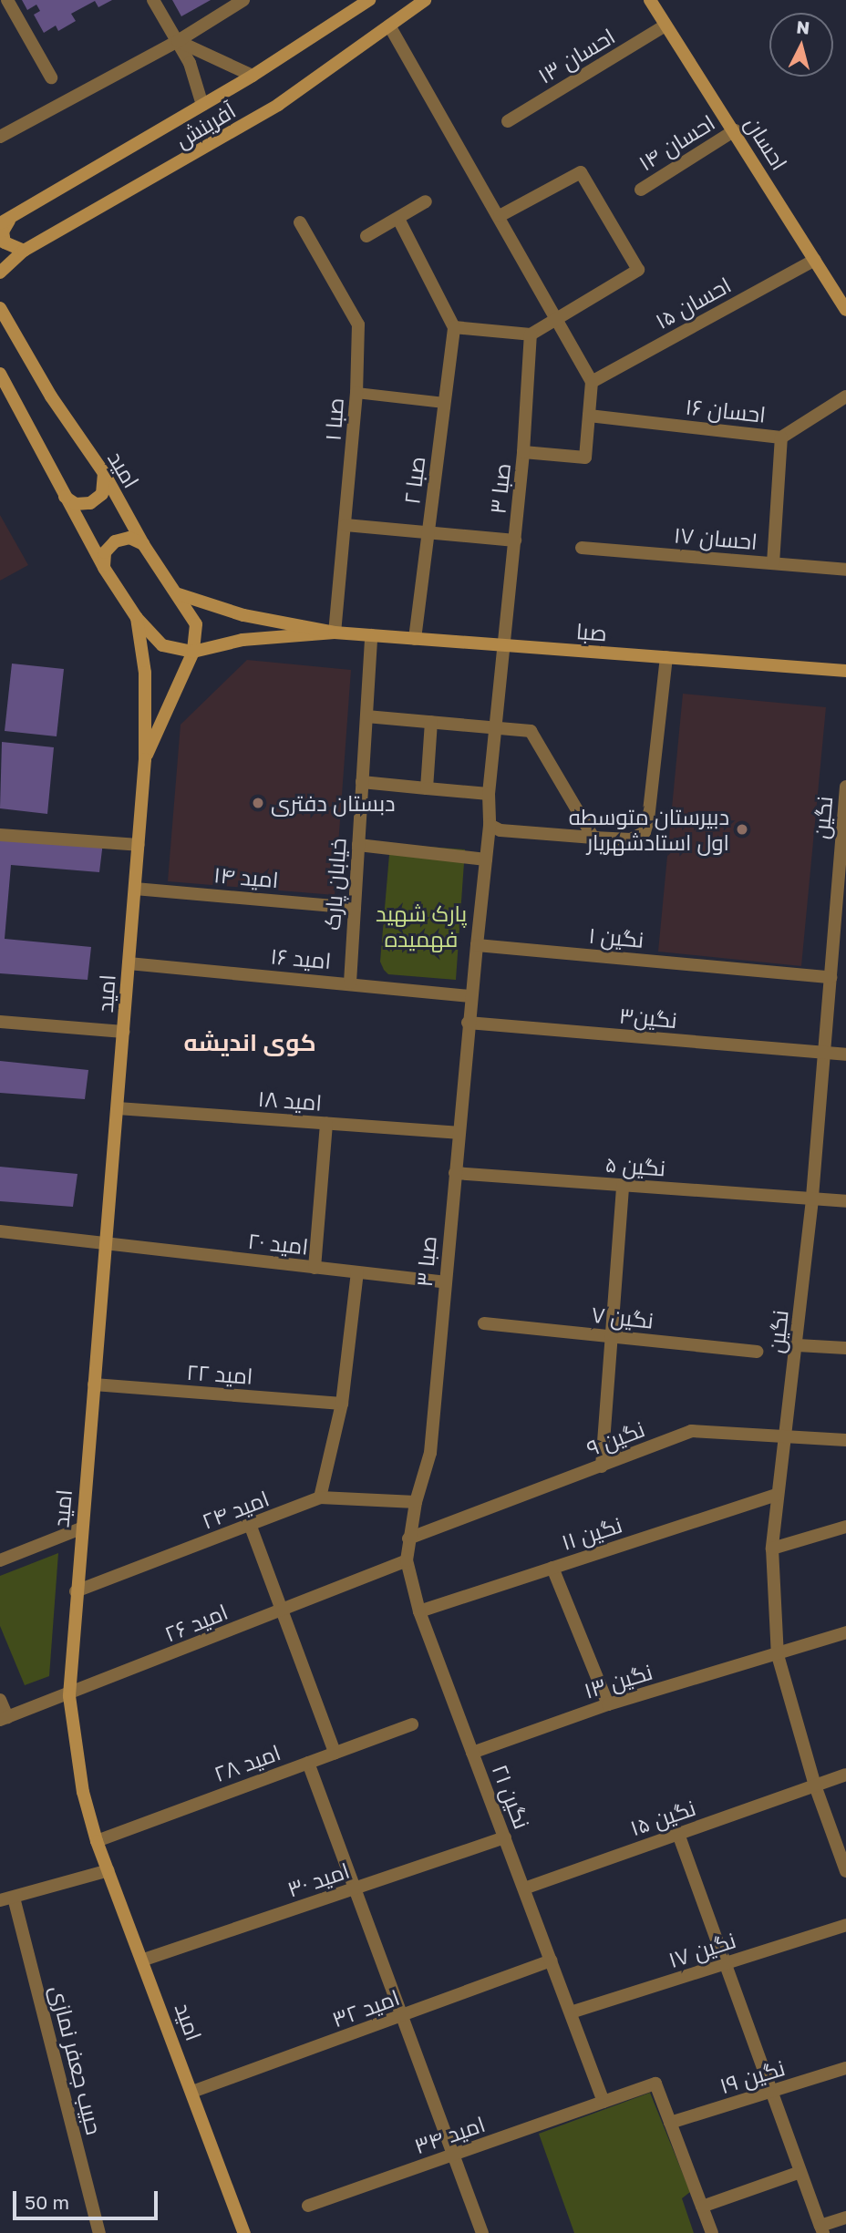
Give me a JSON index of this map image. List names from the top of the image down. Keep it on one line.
{"streets":{"main road":["آفرینش","احسان","امید","صبا"],"street":["احسان ۱۳","احسان ۱۴","احسان ۱۵","احسان ۱۶","صبا ۱","صبا ۲","صبا ۳","احسان ۱۷","نگین","امید ۱۴","خیابان پارک","نگین ۱","امید ۱۶","نگین۳","امید ۱۸","نگین ۵","امید ۲۰","نگین ۷","امید ۲۲","نگین ۹","امید ۲۴","نگین ۱۱","امید ۲۶","نگین ۱۳","امید ۲۸","نگین ۲۱","نگین ۱۵","امید ۳۰","نگین ۱۷","امید ۳۲","حبیب جعفر نمازی","نگین ۱۹","امید ۳۴"]},"crossings":[["احسان ۱۳","احسان"],["احسان ۱۴","احسان"],["احسان","احسان ۱۵"],["صبا ۱","صبا"],["امید","امید ۱۴"],["امید","امید ۱۶"],["امید","امید ۱۸"],["امید","امید ۲۰"],["امید","امید ۲۲"],["امید","امید ۲۴"],["امید","امید ۲۶"],["امید","امید ۲۸"],["امید","امید ۳۰"],["امید","امید ۳۲"],["صبا ۲","صبا"],["صبا ۳","صبا"],["صبا ۳","نگین ۱"],["صبا ۳","نگین۳"],["صبا ۳","امید ۱۸"],["صبا ۳","نگین ۵"],["صبا ۳","امید ۲۰"],["صبا ۳","امید ۲۴"],["صبا ۳","نگین ۲۱"],["صبا","خیابان پارک"],["نگین","نگین ۱"],["نگین","نگین۳"],["نگین","نگین ۵"],["نگین","نگین ۹"],["نگین","نگین ۱۱"],["نگین","نگین ۱۳"],["نگین","نگین ۱۵"],["امید ۱۴","خیابان پارک"],["خیابان پارک","امید ۱۶"],["نگین ۹","نگین ۲۱"],["امید ۲۴","نگین ۲۱"],["نگین ۱۱","نگین ۲۱"],["امید ۲۶","نگین ۲۱"],["نگین ۱۳","نگین ۲۱"],["نگین ۲۱","نگین ۱۵"],["نگین ۲۱","امید ۳۰"],["نگین ۲۱","نگین ۱۷"],["نگین ۲۱","امید ۳۲"],["نگین ۲۱","امید ۳۴"],["نگین ۱۹","امید ۳۴"]],"districts":["کوی اندیشه"],"parks":["پارک شهید فهمیده"],"places":["دبستان دفتری","دبیرستان متوسطه اول استادشهریار"],"scale_bar":"50 m","north":"top"}
